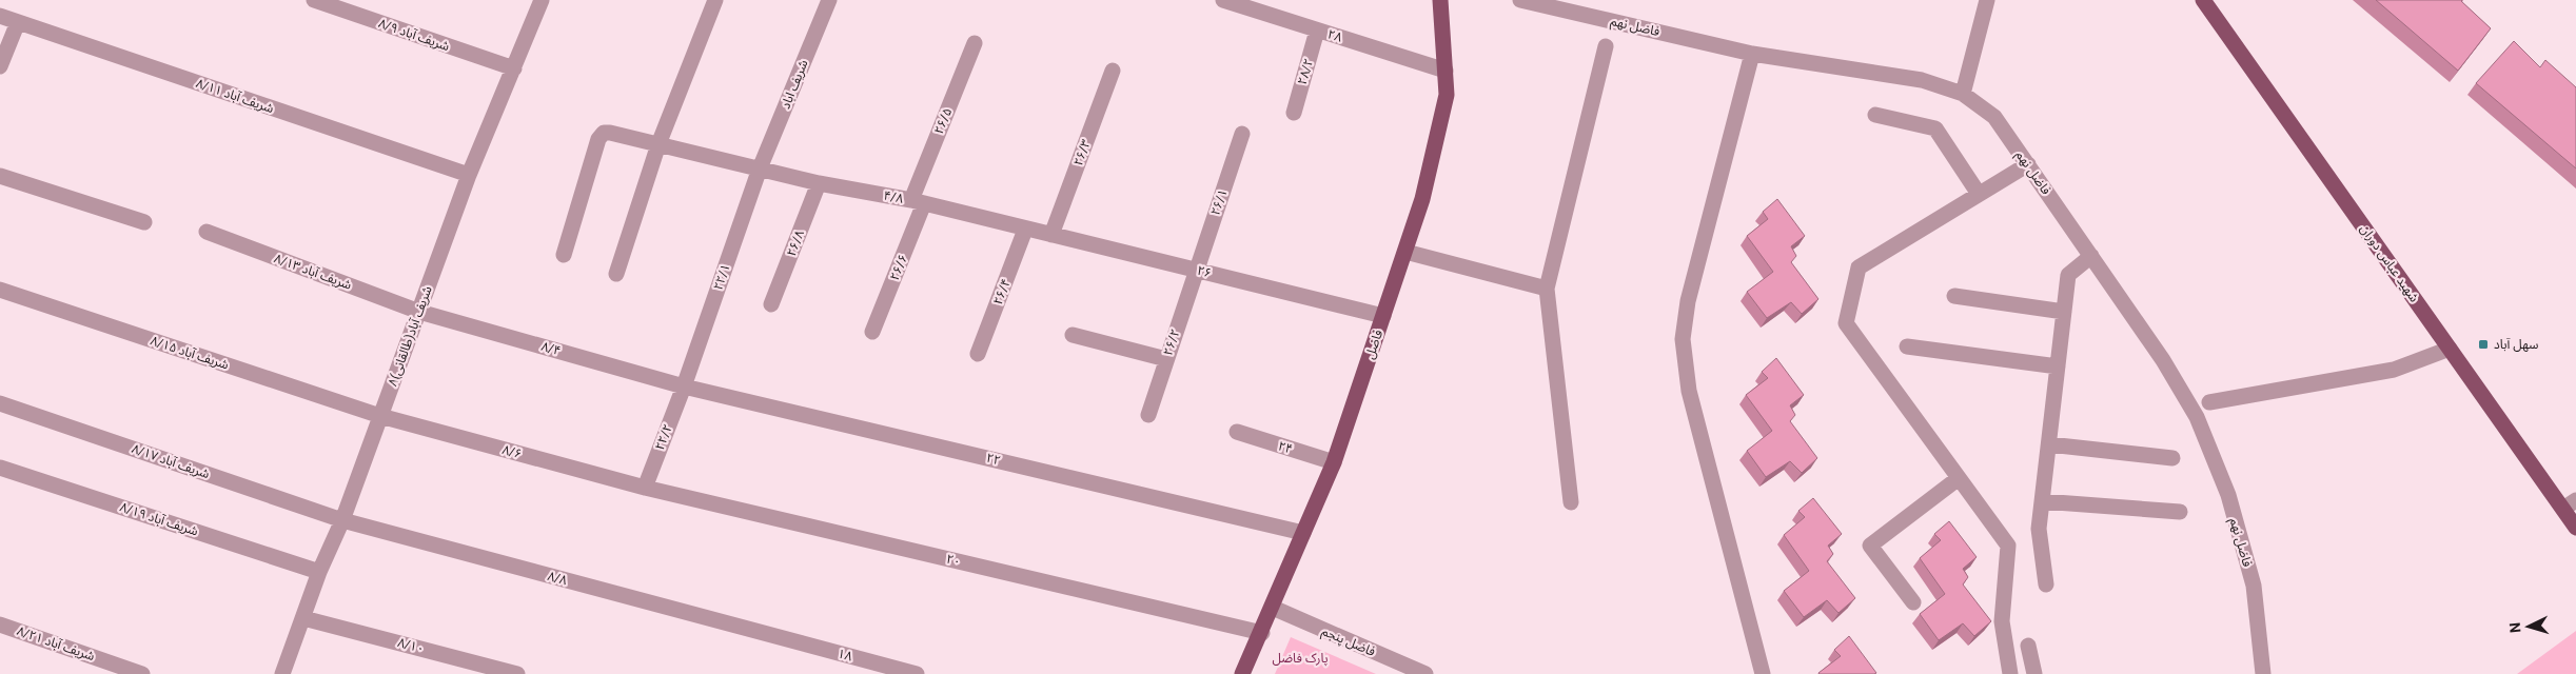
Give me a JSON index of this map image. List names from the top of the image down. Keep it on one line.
{"streets":{"main road":["شهید عباس دوران","فاضل"],"street":["فاضل نهم","شریف آباد ۸/۹","۲۸","۲۸/۲","شریف اباد","شریف آباد ۸/۱۱","۲۶/۵","۲۶/۳","۴/۸","۲۶/۱","۲۶/۸","۲۶/۶","شریف آباد ۸/۱۳","۲۶","۲۲/۱","۲۶/۴","۸شریف آباد(طالقانی)","۲۶/۲","۸/۴","شریف آباد ۸/۱۵","۲۲/۲","۲۴","۸/۶","۲۲","شریف آباد ۸/۱۷","شریف آباد ۸/۱۹","۲۰","۸/۸","فاضل پنجم","شریف آباد ۸/۲۱","۸/۱۰","۱۸"]},"crossings":[["شریف آباد ۸/۹","۸شریف آباد(طالقانی)"],["۲۸","۲۸/۲"],["۲۸","فاضل"],["شریف اباد","۴/۸"],["شریف اباد","۲۲/۱"],["شریف آباد ۸/۱۱","۸شریف آباد(طالقانی)"],["۲۶/۵","۴/۸"],["۲۶/۵","۲۶/۶"],["۲۶/۳","۲۶"],["۴/۸","۲۶/۸"],["۴/۸","۲۶/۶"],["۴/۸","۲۶"],["۴/۸","۲۲/۱"],["۴/۸","۲۶/۴"],["۲۶/۱","۲۶"],["۲۶/۱","۲۶/۲"],["شریف آباد ۸/۱۳","۸شریف آباد(طالقانی)"],["شریف آباد ۸/۱۳","۸/۴"],["۲۶","۲۶/۴"],["۲۶","۲۶/۲"],["۲۶","فاضل"],["۲۲/۱","۸/۴"],["۲۲/۱","۲۲/۲"],["۲۲/۱","۲۲"],["۸شریف آباد(طالقانی)","۸/۴"],["۸شریف آباد(طالقانی)","شریف آباد ۸/۱۵"],["۸شریف آباد(طالقانی)","۸/۶"],["۸شریف آباد(طالقانی)","شریف آباد ۸/۱۷"],["۸شریف آباد(طالقانی)","شریف آباد ۸/۱۹"],["۸شریف آباد(طالقانی)","۸/۸"],["۸شریف آباد(طالقانی)","۸/۱۰"],["فاضل","۲۴"],["فاضل","۲۲"],["فاضل","۲۰"],["فاضل","فاضل پنجم"],["۸/۴","۲۲/۲"],["۸/۴","۲۲"],["شریف آباد ۸/۱۵","۸/۶"],["۲۲/۲","۸/۶"],["۲۲/۲","۲۲"],["۲۲/۲","۲۰"],["۸/۶","۲۰"],["شریف آباد ۸/۱۷","۸/۸"],["۸/۸","۱۸"]],"parks":["پارک فاضل"],"places":{"transit":["سهل آباد"]},"north":"left"}
